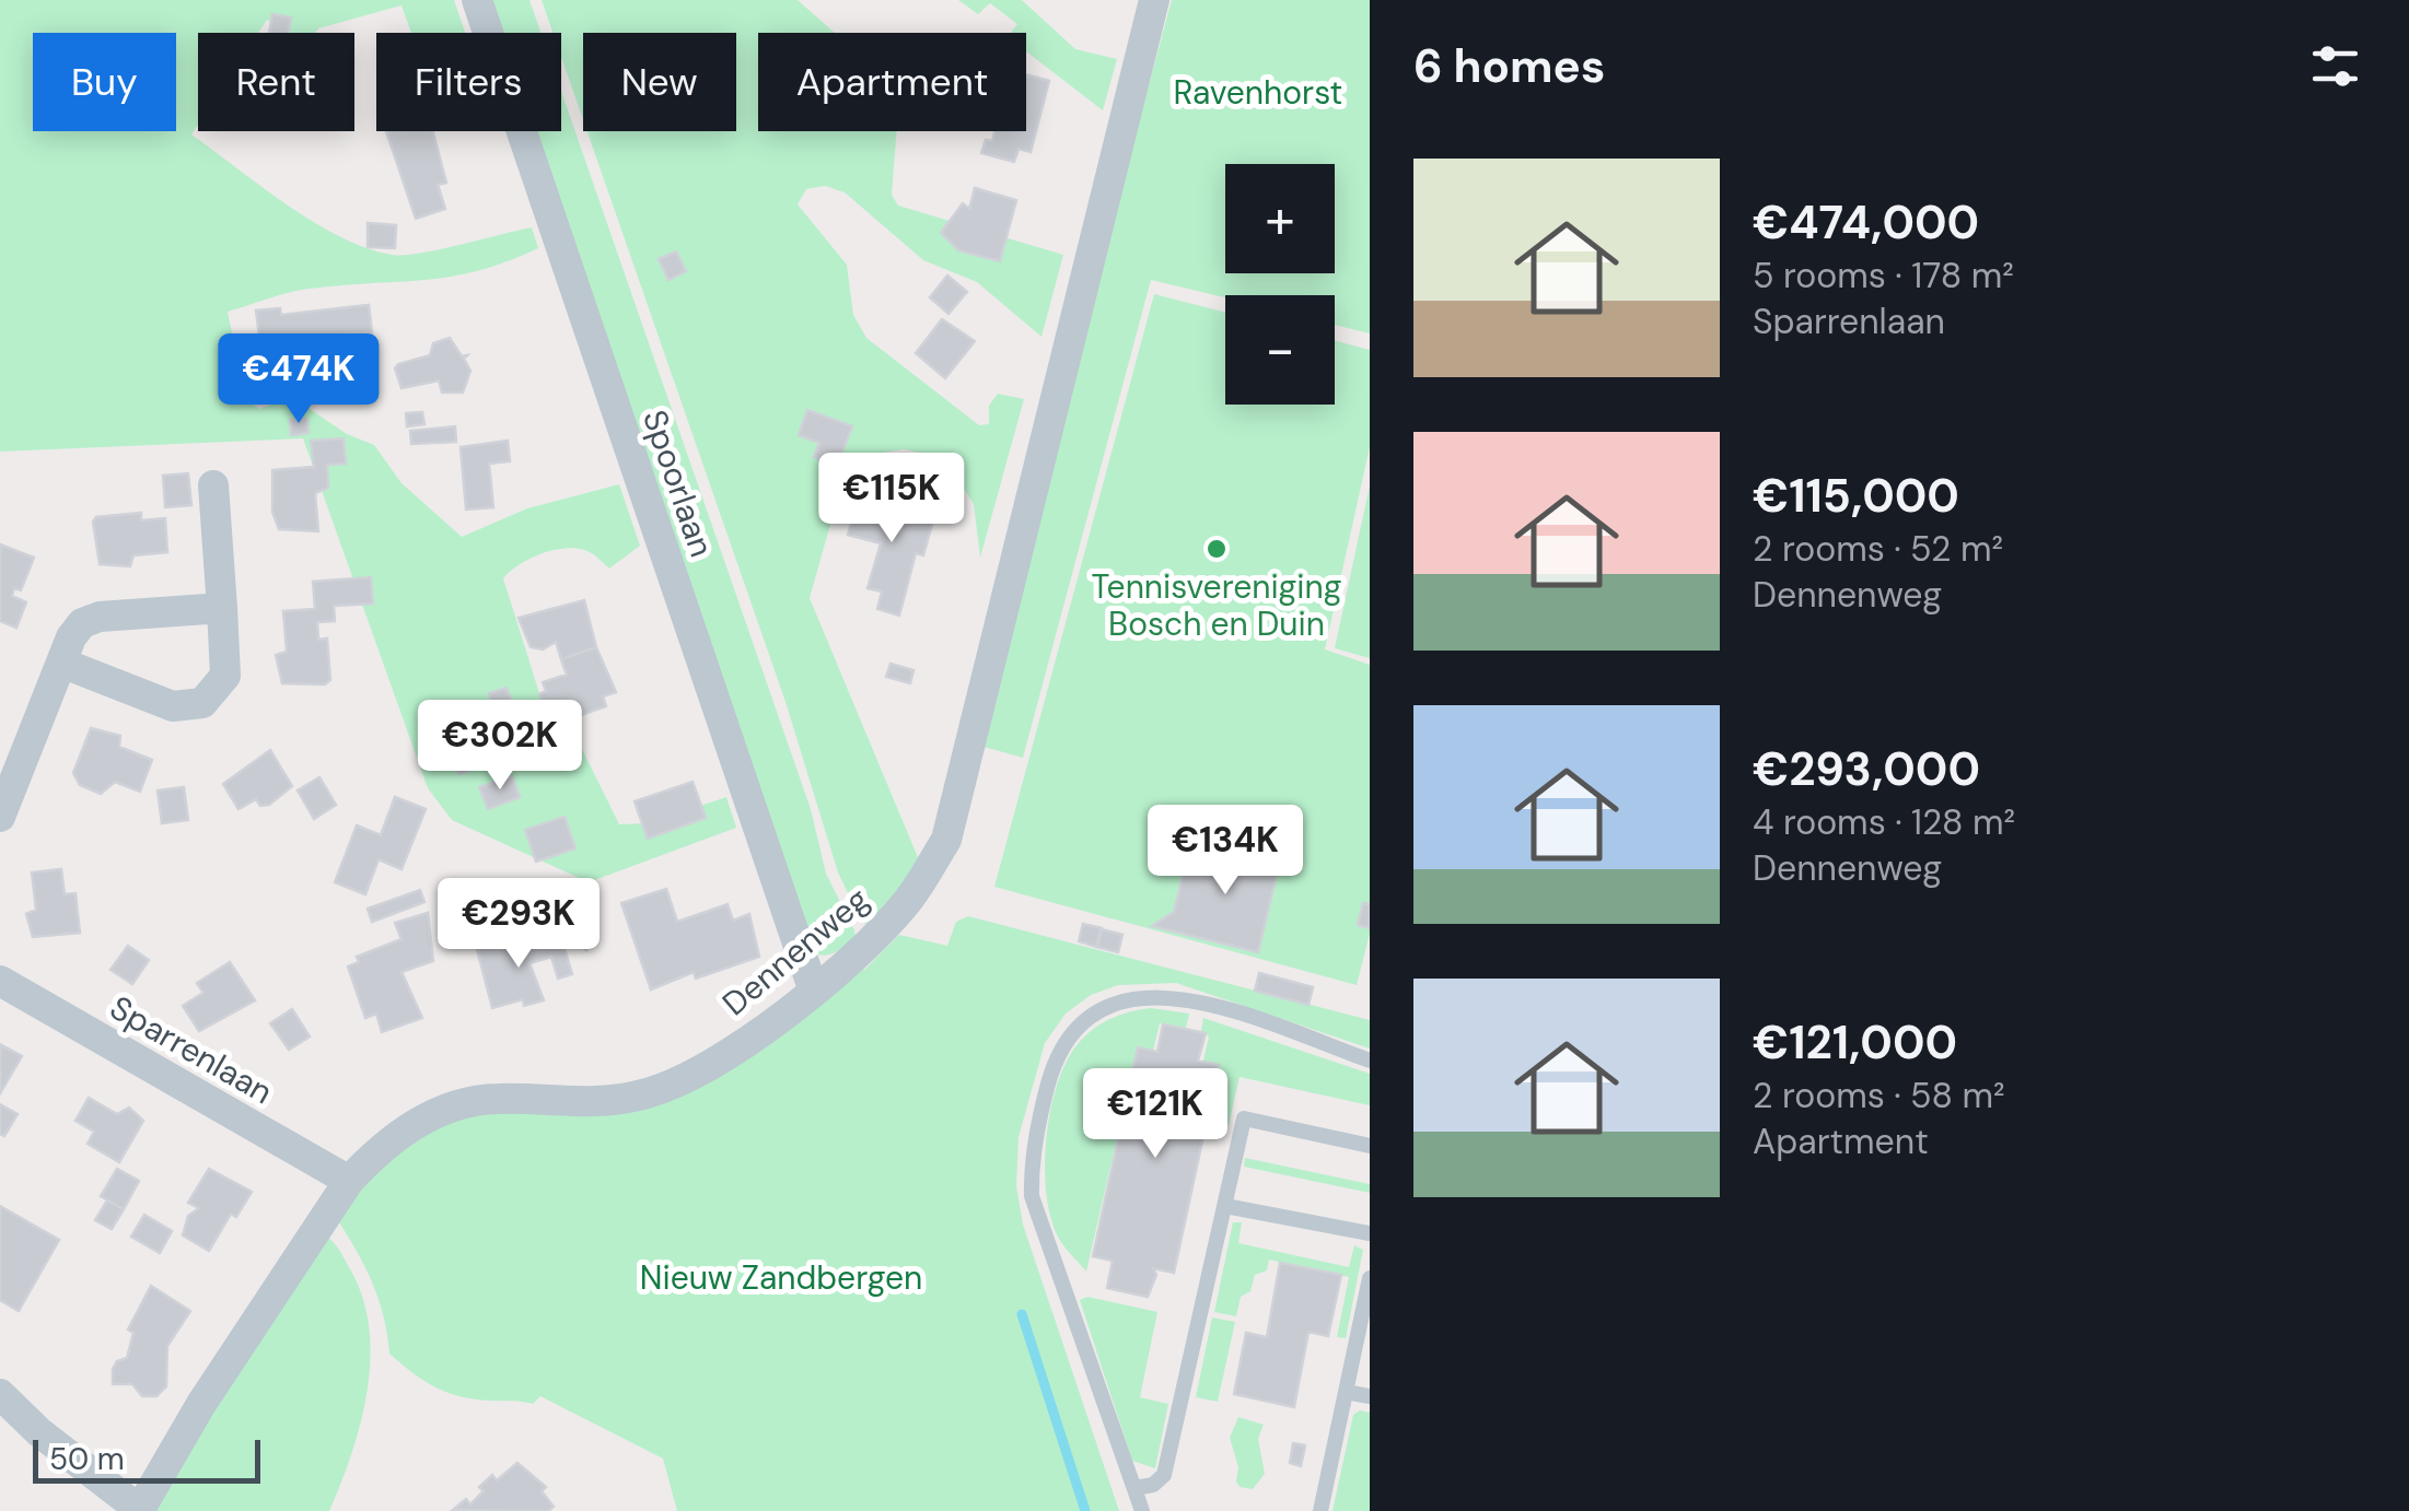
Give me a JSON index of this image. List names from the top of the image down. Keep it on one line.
{"streets":{"street":["Spoorlaan","Dennenweg","Sparrenlaan"]},"crossings":[["Spoorlaan","Dennenweg"],["Dennenweg","Sparrenlaan"]],"parks":["Ravenhorst","Nieuw Zandbergen"],"places":["Tennisvereniging Bosch en Duin"],"scale_bar":"50 m","page":{"heading":"6 homes","chip":["Buy","Rent","Filters","New","Apartment"],"list":[{"name":"€474,000","note":"5 rooms · 178 m² · Sparrenlaan"},{"name":"€115,000","note":"2 rooms · 52 m² · Dennenweg"},{"name":"€293,000","note":"4 rooms · 128 m² · Dennenweg"},{"name":"€121,000","note":"2 rooms · 58 m² · Apartment"}],"map_buttons":["+","−"],"price":["€474K","€115K","€302K","€134K","€293K","€121K"],"scale":"50 m"}}
